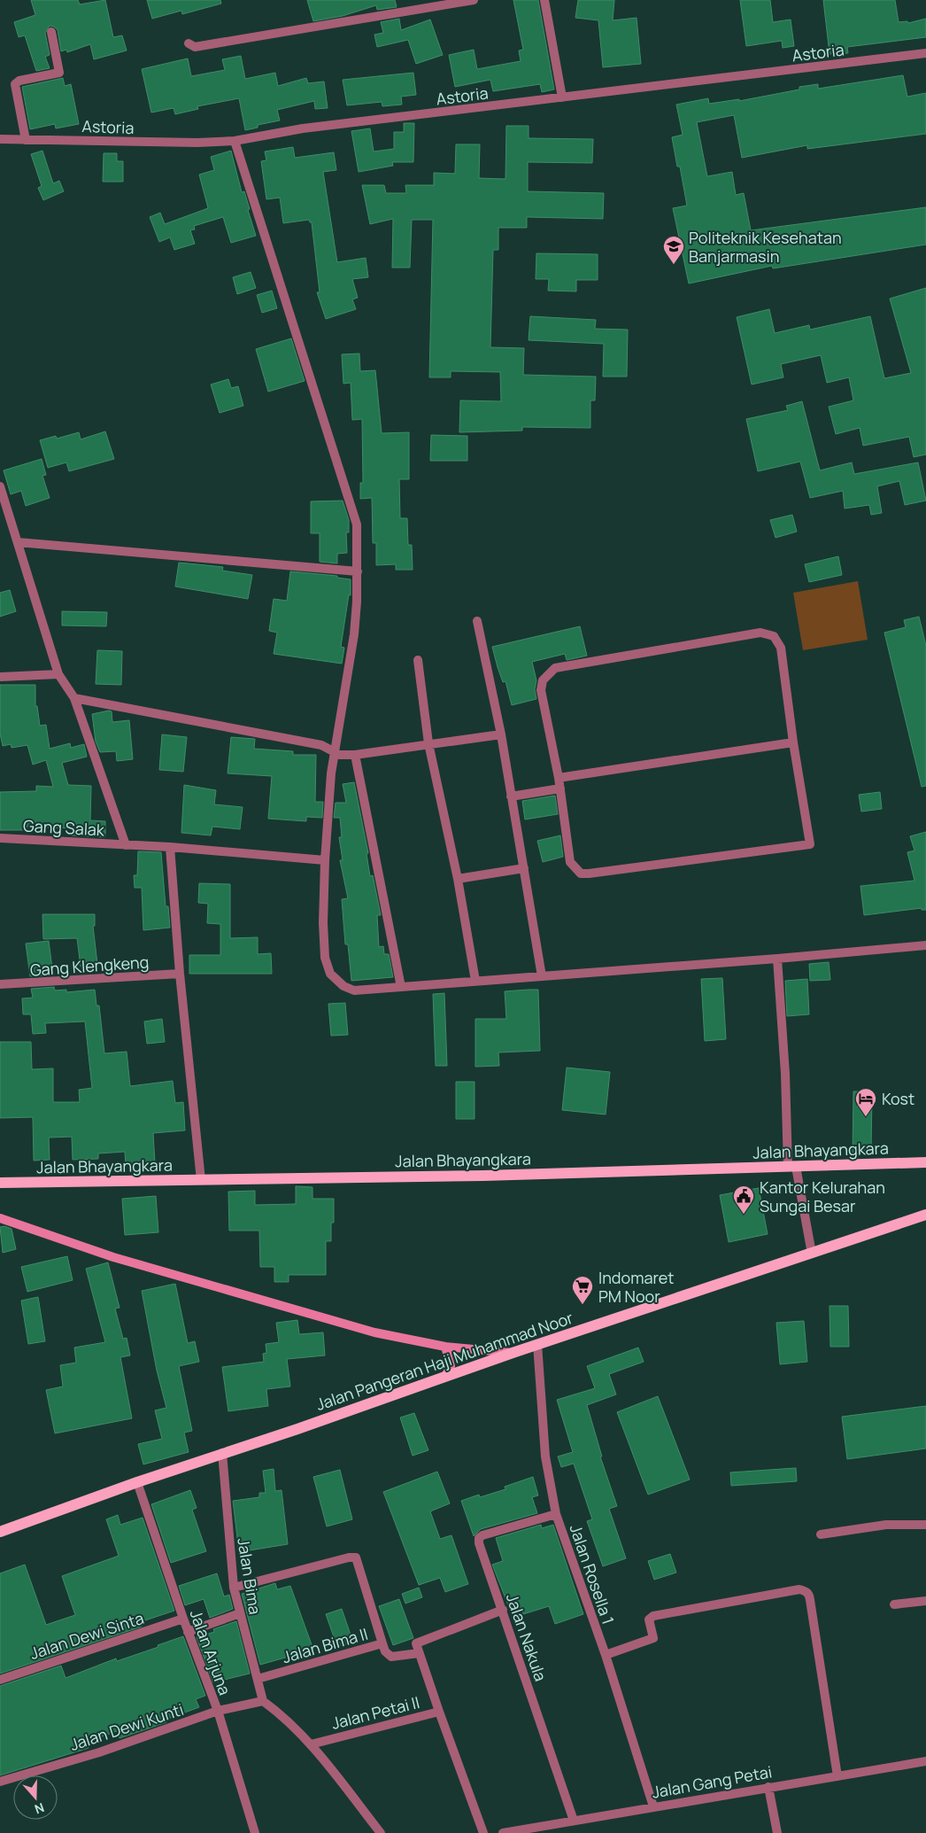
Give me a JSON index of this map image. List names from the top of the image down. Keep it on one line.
{"streets":{"main road":["Jalan Bhayangkara","Jalan Pangeran Haji Muhammad Noor"],"street":["Astoria","Gang Salak","Gang Klengkeng","Jalan Rosella 1","Jalan Bima","Jalan Dewi Sinta","Jalan Nakula","Jalan Bima II","Jalan Arjuna","Jalan Petai II","Jalan Dewi Kunti","Jalan Gang Petai"]},"crossings":[["Jalan Pangeran Haji Muhammad Noor","Jalan Rosella 1"],["Jalan Pangeran Haji Muhammad Noor","Jalan Bima"],["Jalan Pangeran Haji Muhammad Noor","Jalan Arjuna"],["Jalan Rosella 1","Jalan Nakula"],["Jalan Rosella 1","Jalan Gang Petai"],["Jalan Bima","Jalan Bima II"],["Jalan Bima","Jalan Dewi Kunti"],["Jalan Dewi Sinta","Jalan Arjuna"],["Jalan Nakula","Jalan Gang Petai"],["Jalan Bima II","Jalan Petai II"],["Jalan Arjuna","Jalan Dewi Kunti"]],"places":{"school or university":["Politeknik Kesehatan Banjarmasin"],"hotel":["Kost"],"public building":["Kantor Kelurahan Sungai Besar"],"supermarket":["Indomaret PM Noor"]},"north":"bottom"}
